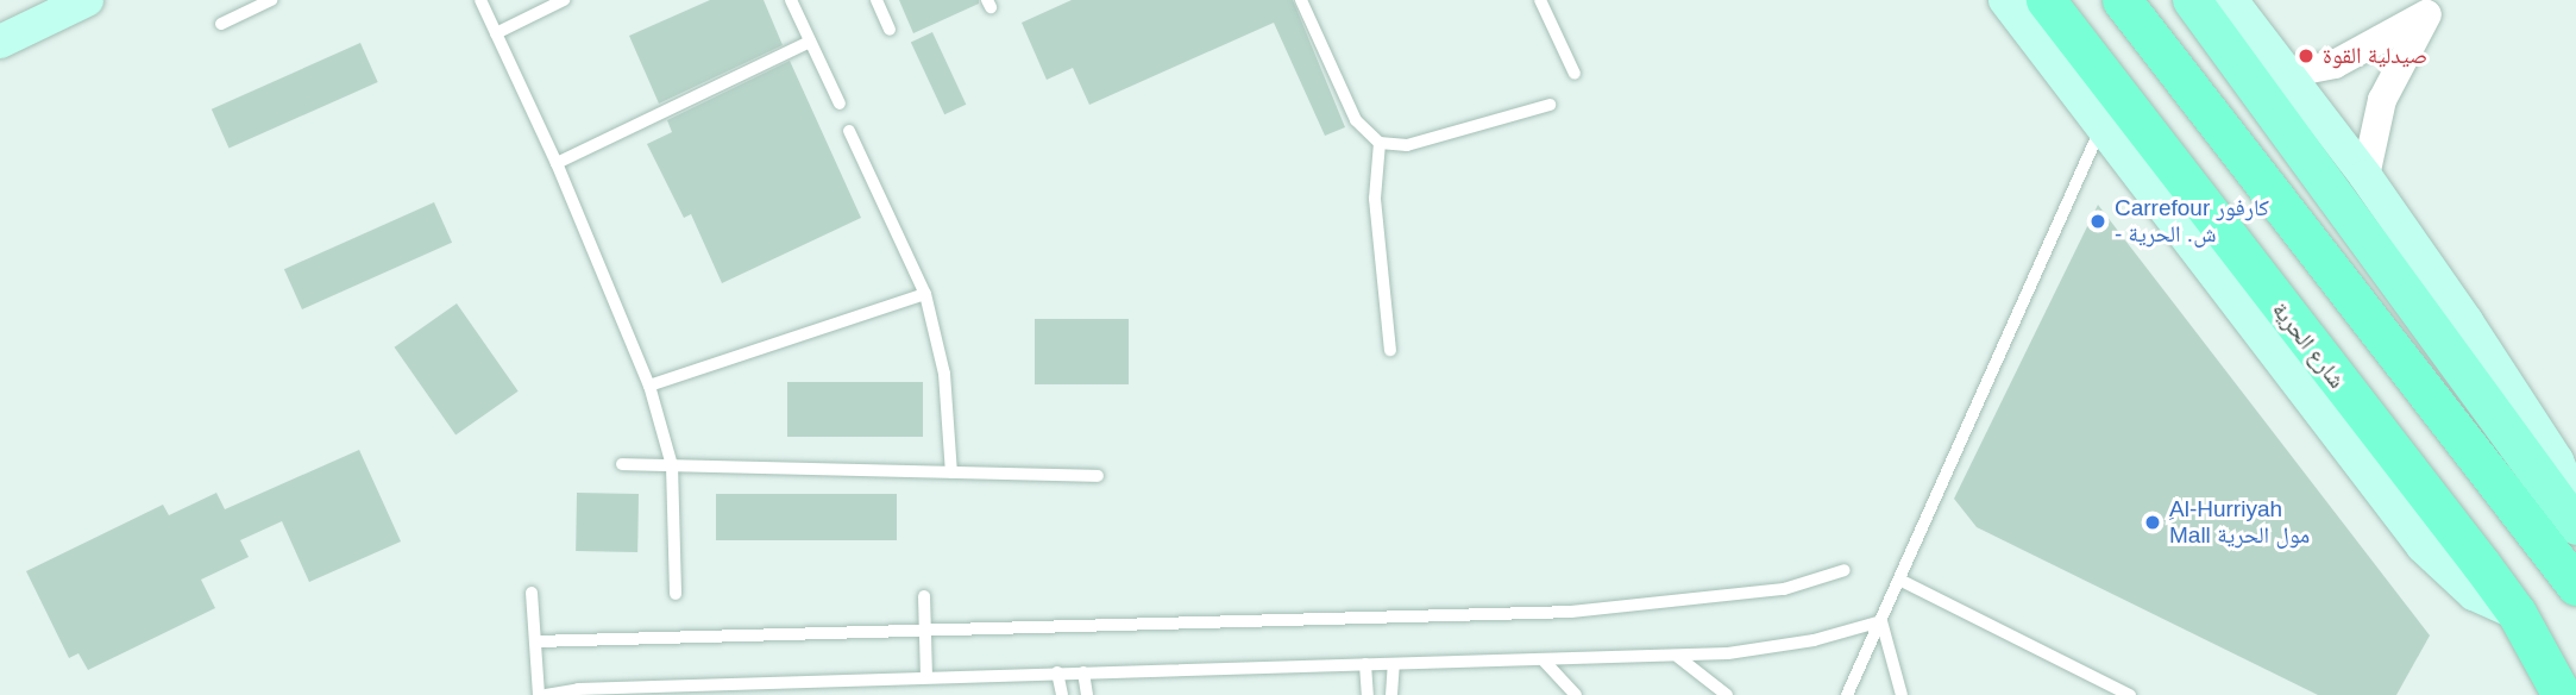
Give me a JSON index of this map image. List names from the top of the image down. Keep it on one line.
{"streets":{"highway":["شارع الحرية"]},"places":["صيدلية القوة","Carrefour كارفور - ش. الحرية","ِAl-Hurriyah Mall مول الحرية"]}
